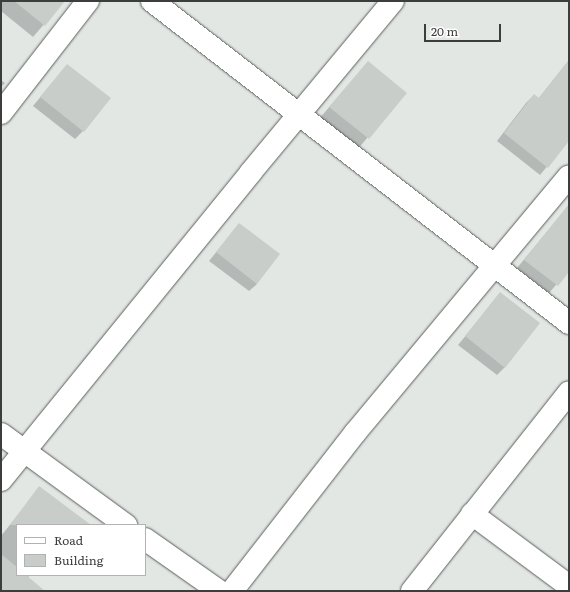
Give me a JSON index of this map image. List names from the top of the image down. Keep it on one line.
{"legend":["Road","Building"],"scale_bar":"20 m"}
